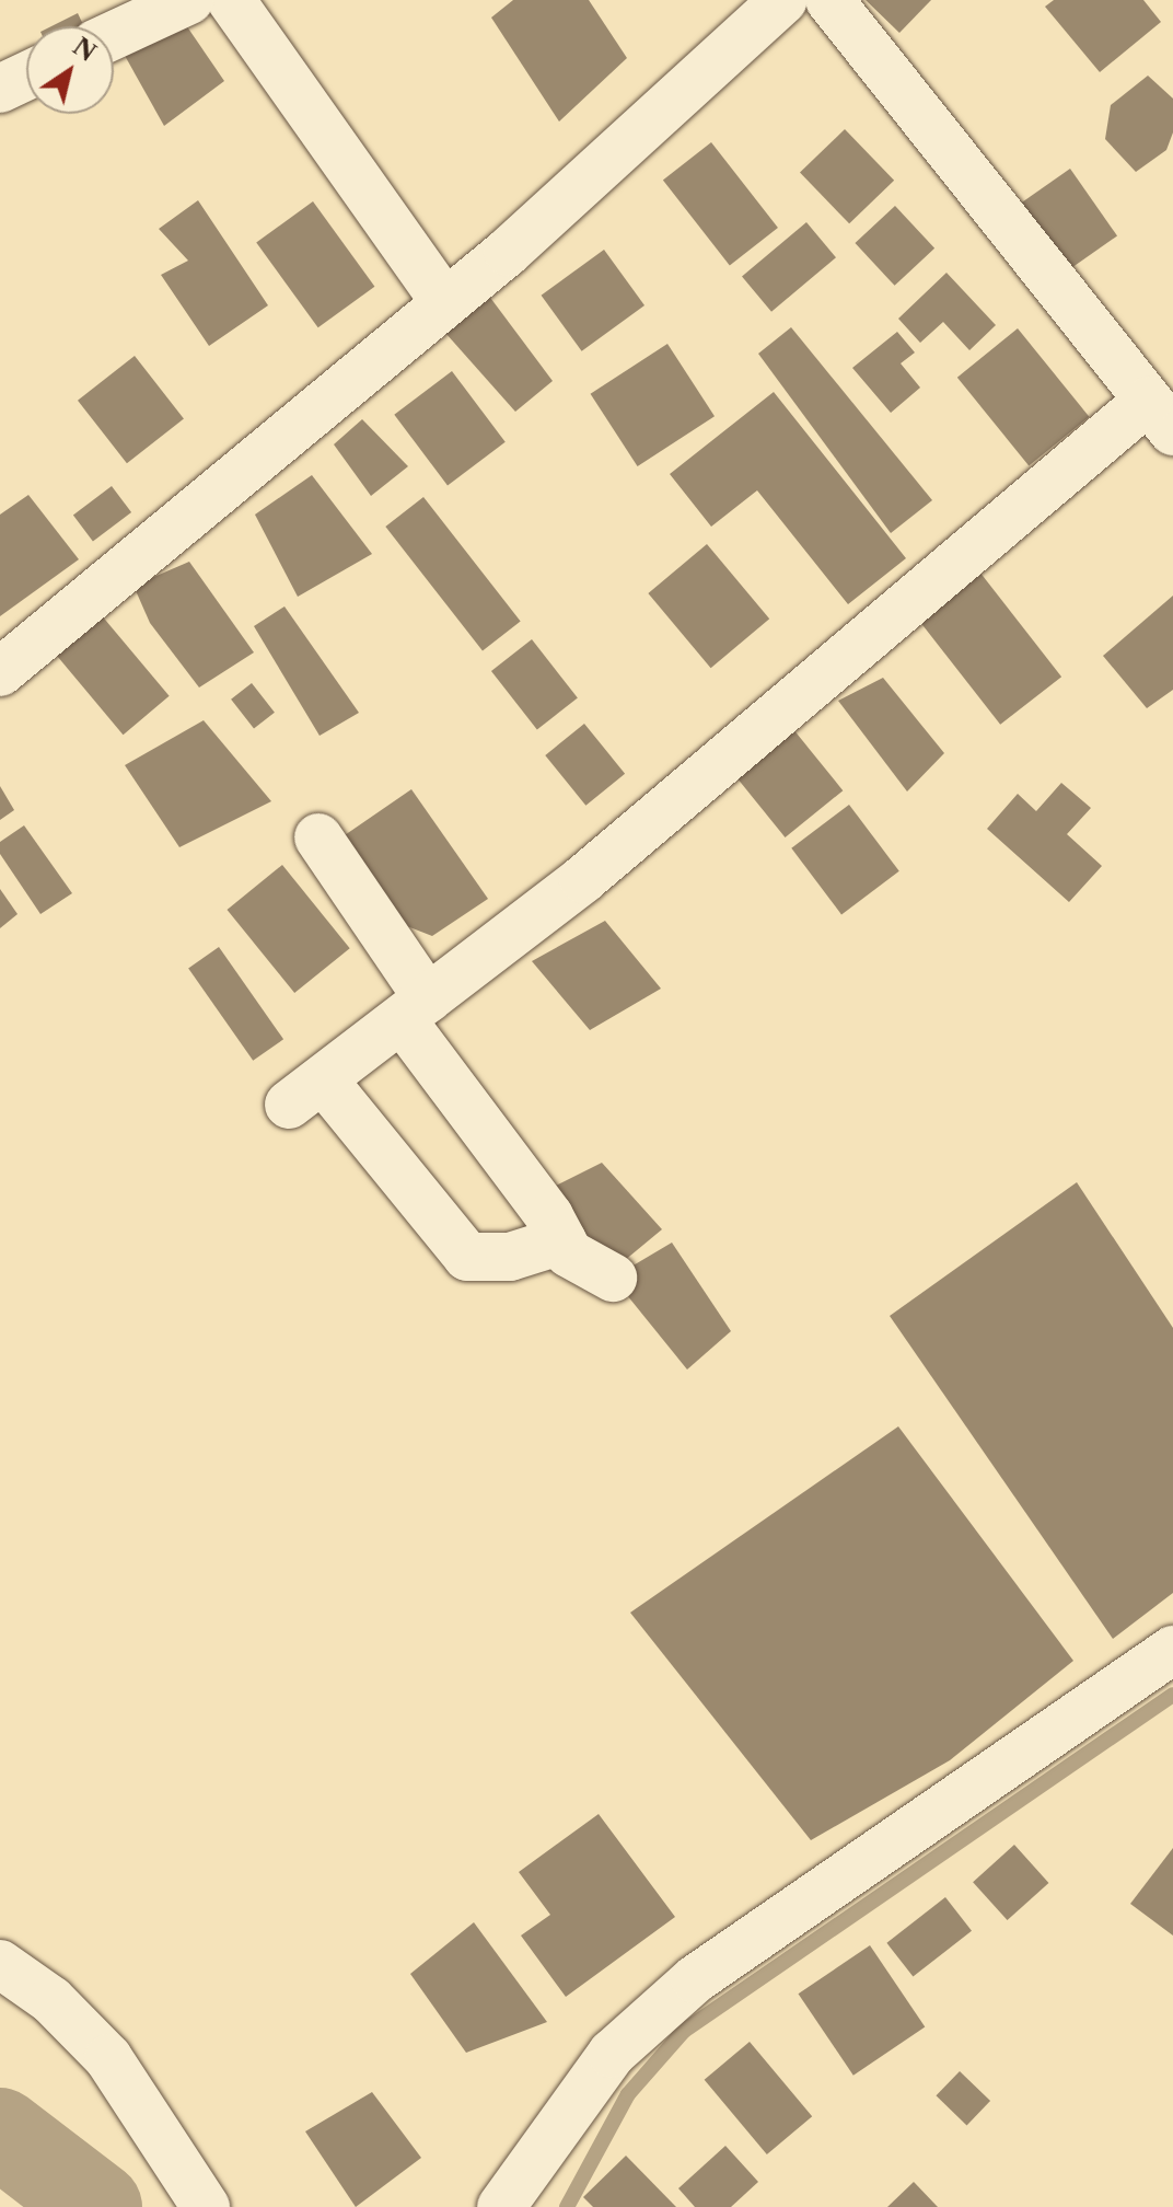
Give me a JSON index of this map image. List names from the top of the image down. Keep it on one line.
{"north":"top right"}
